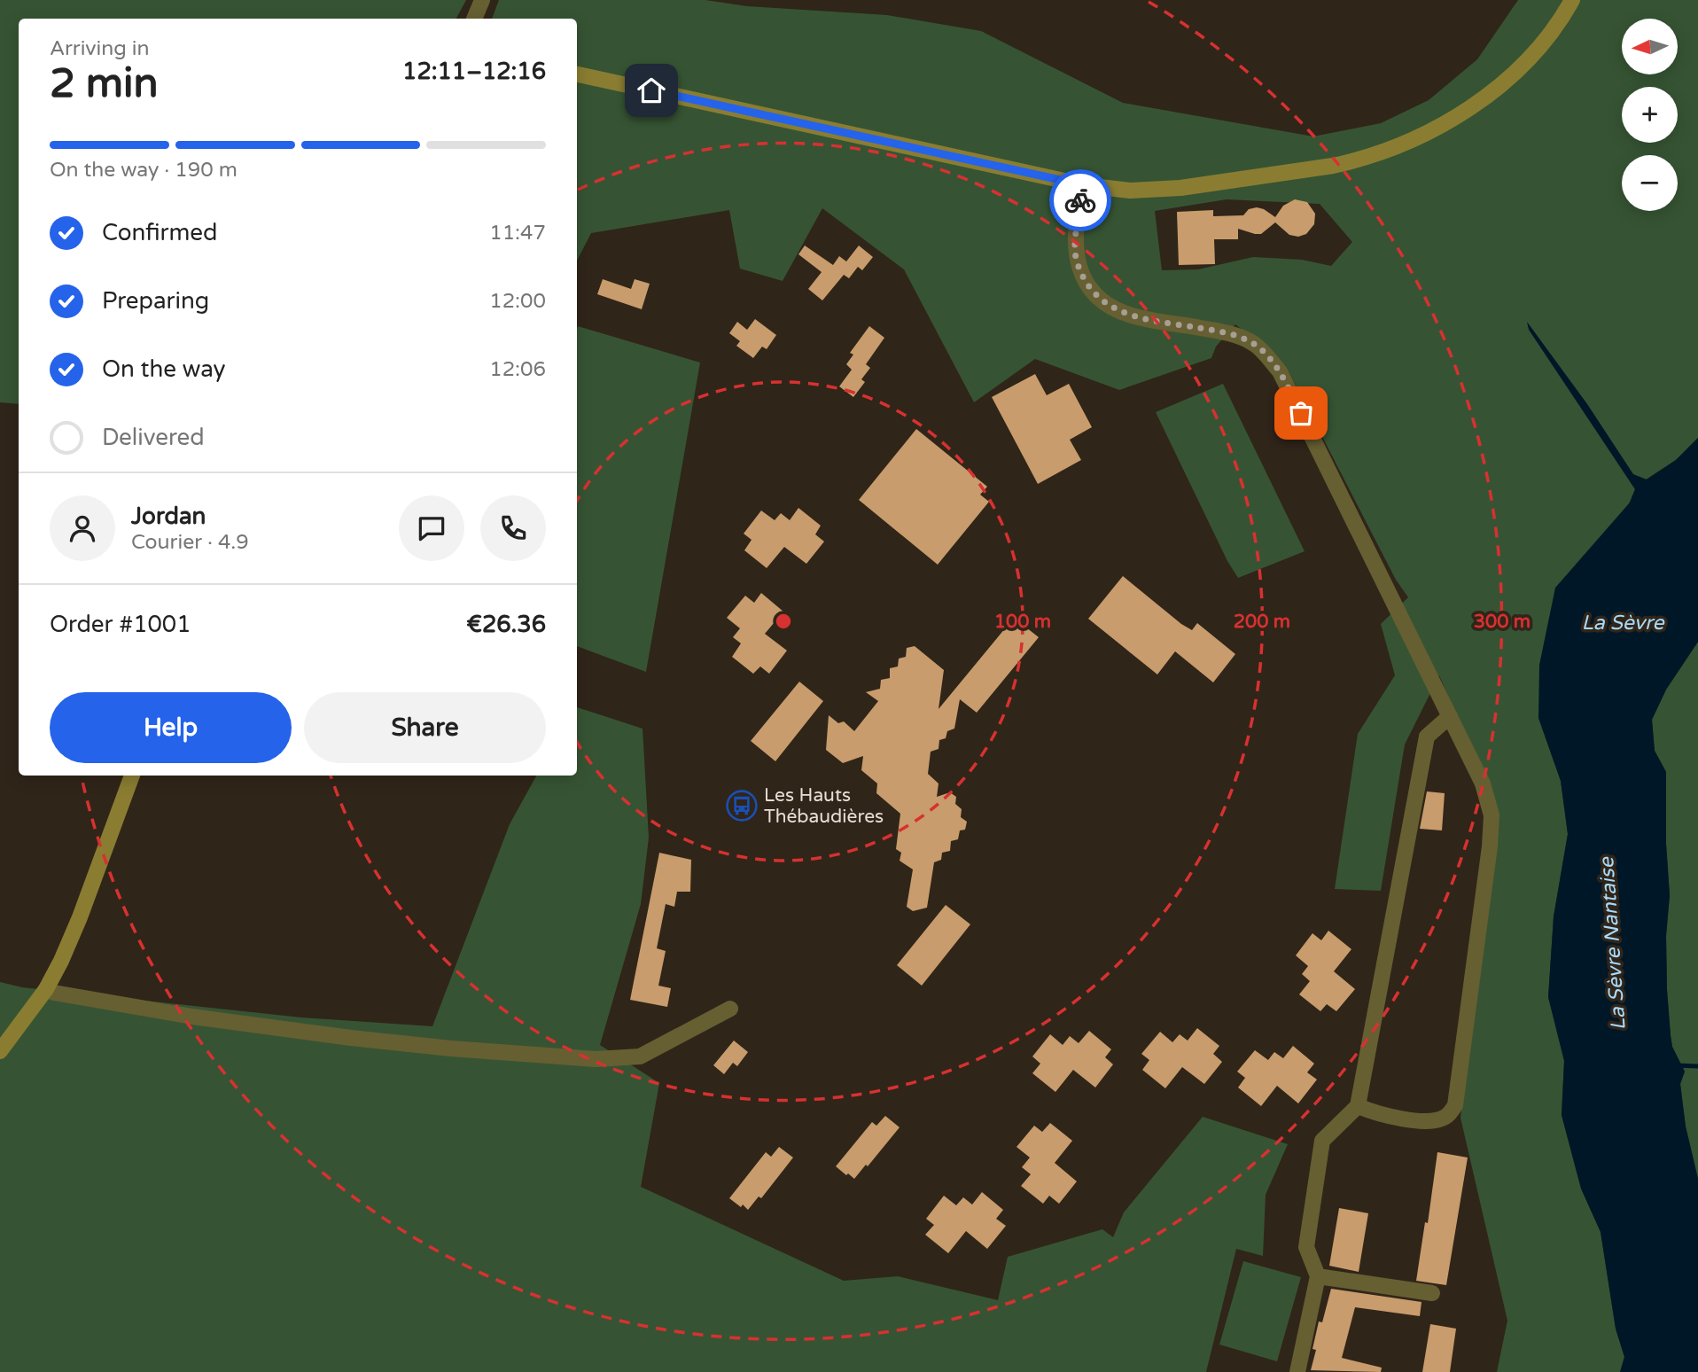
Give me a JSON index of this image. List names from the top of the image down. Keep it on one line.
{"water":["La Sèvre","La Sèvre Nantaise"],"places":{"bus stop":["Les Hauts Thébaudières"]},"north":"left","page":{"map_buttons":["+","−"],"heading":["2 min","Arriving in","12:11–12:16"],"panel":["Jordan","Courier · 4.9","Order #1001","€26.36"],"bar":"On the way · 190 m","list":[["Confirmed","11:47"],["Preparing","12:00"],["On the way","12:06"],"Delivered"],"buttons":["Help","Share"]},"rings":["100 m","200 m","300 m"]}
